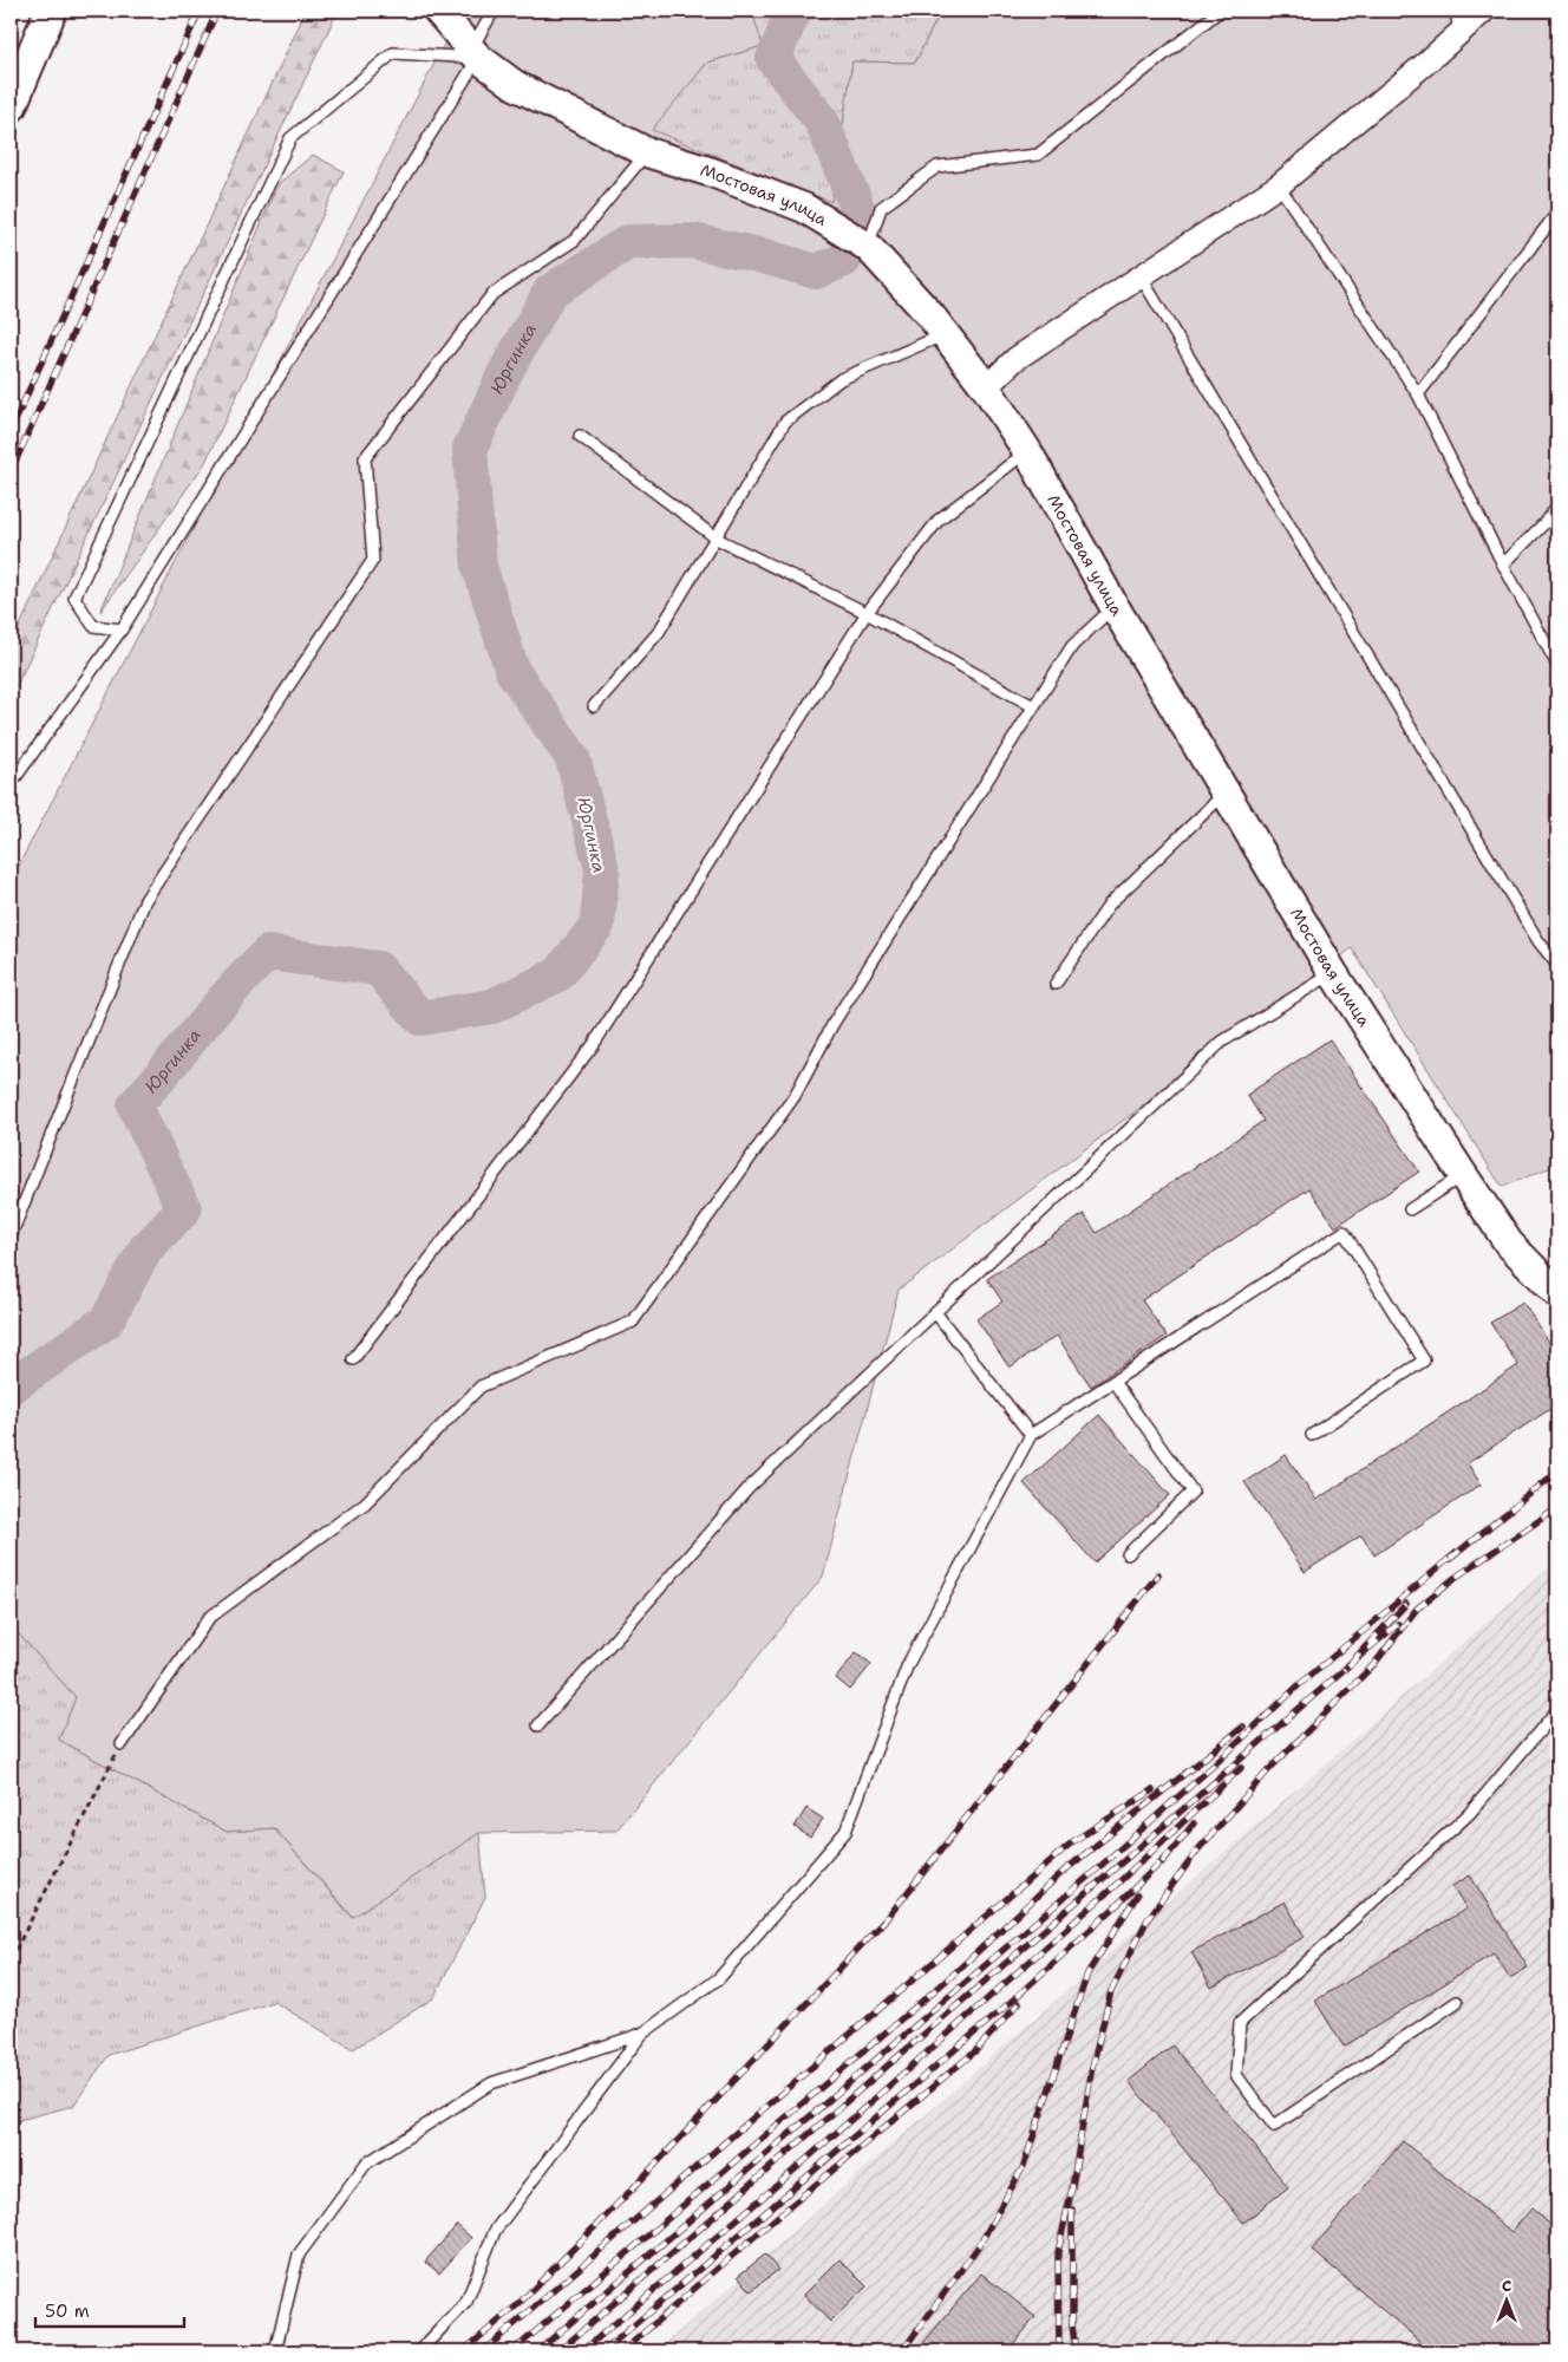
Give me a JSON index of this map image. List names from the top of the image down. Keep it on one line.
{"streets":{"street":["Мостовая улица"]},"water":["Юргинка"],"scale_bar":"50 m","north":"top"}
